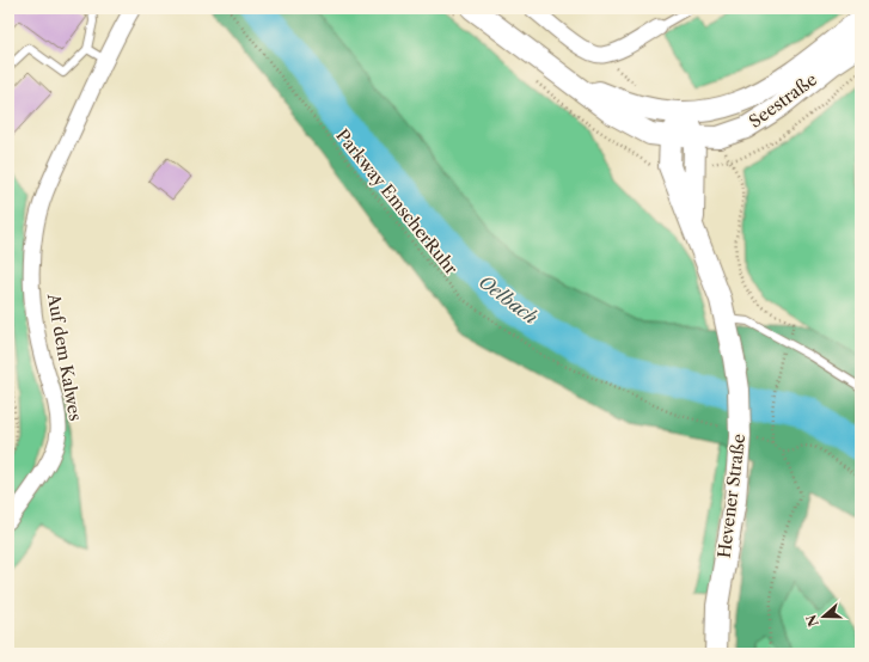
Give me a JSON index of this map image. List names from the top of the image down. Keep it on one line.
{"streets":{"street":["Seestraße","Auf dem Kalwes","Hevener Straße"],"path":["Parkway EmscherRuhr"]},"crossings":[["Seestraße","Hevener Straße"],["Parkway EmscherRuhr","Hevener Straße"]],"water":["Oelbach"],"north":"left"}
